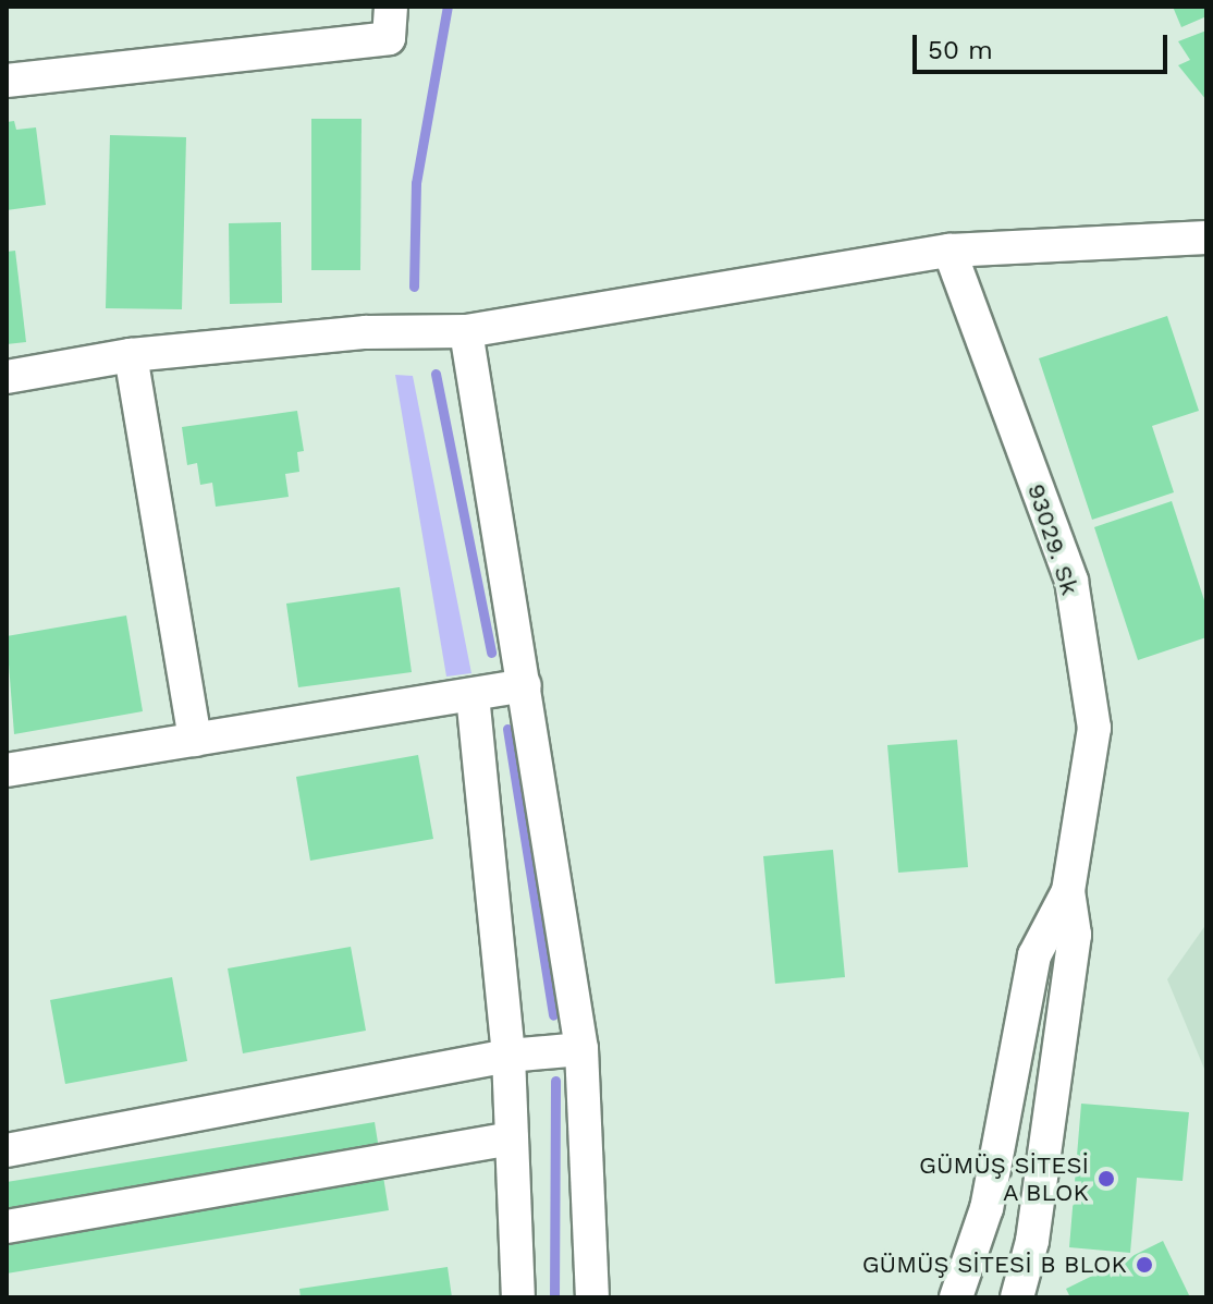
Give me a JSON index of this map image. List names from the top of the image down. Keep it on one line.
{"streets":{"street":["93029. Sk"]},"places":["GÜMÜŞ SİTESİ A BLOK","GÜMÜŞ SİTESİ B BLOK"],"scale_bar":"50 m"}
